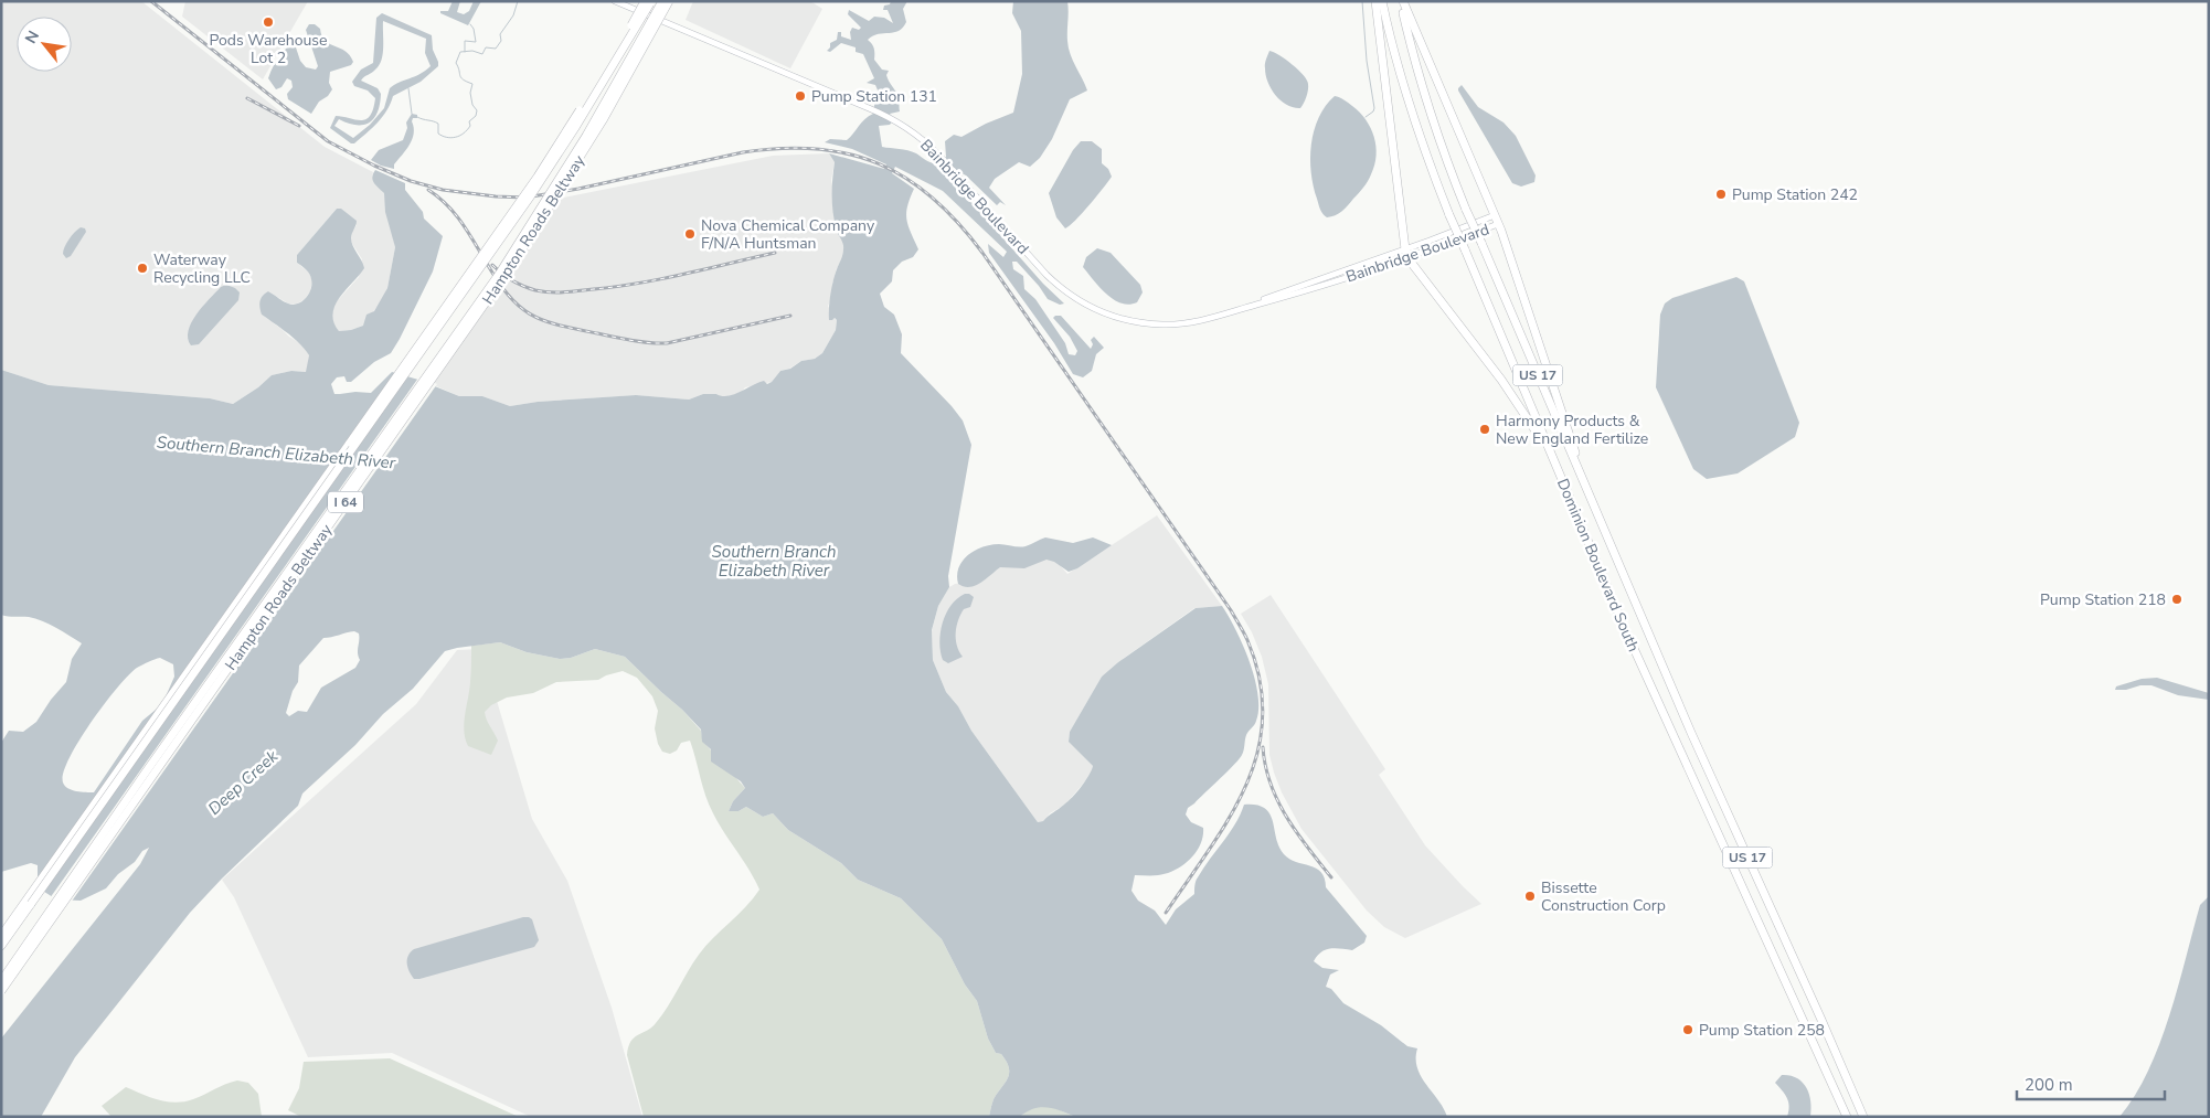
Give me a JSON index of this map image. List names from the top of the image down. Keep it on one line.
{"streets":{"highway":["Hampton Roads Beltway","US 17","I 64","Dominion Boulevard South"],"main road":["Bainbridge Boulevard"]},"water":["Southern Branch Elizabeth River","Deep Creek"],"places":["Pods Warehouse Lot 2","Pump Station 131","Pump Station 242","Nova Chemical Company F/N/A Huntsman","Waterway Recycling LLC","Harmony Products & New England Fertilize","Pump Station 218","Bissette Construction Corp","Pump Station 258"],"scale_bar":"200 m","north":"top left"}
